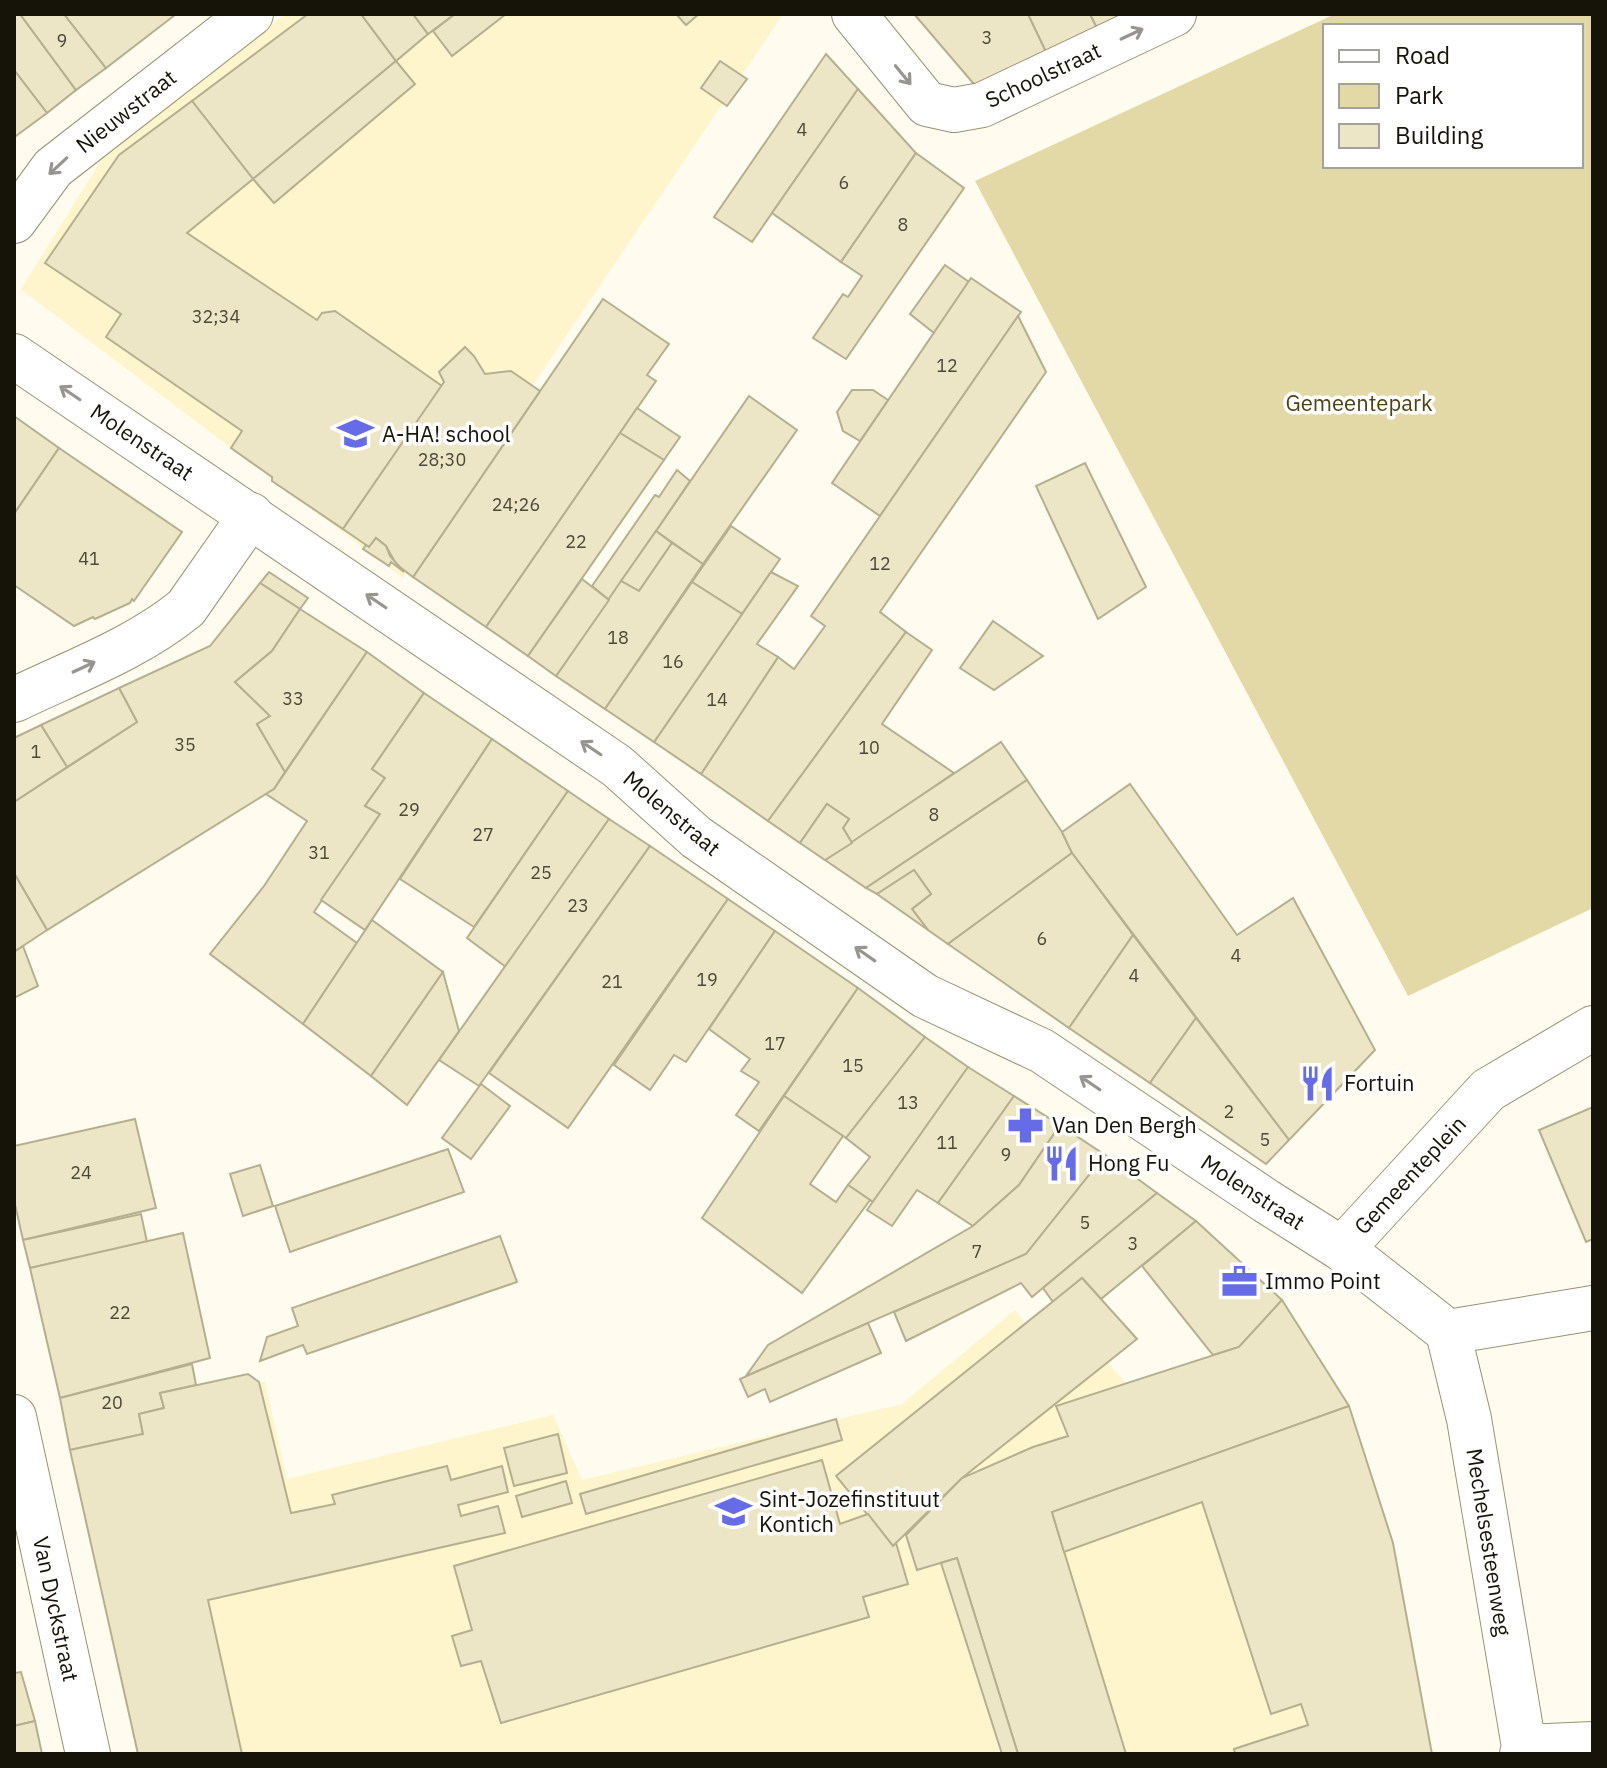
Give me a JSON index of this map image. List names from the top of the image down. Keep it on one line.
{"streets":{"street":["Schoolstraat","Nieuwstraat","Molenstraat","Gemeenteplein","Mechelsesteenweg","Van Dyckstraat"]},"crossings":[["Molenstraat","Gemeenteplein"],["Gemeenteplein","Mechelsesteenweg"]],"one_way":["Schoolstraat","Nieuwstraat","Molenstraat"],"parks":["Gemeentepark"],"places":{"school or university":["A-HA! school","Sint-Jozefinstituut Kontich"],"restaurant":["Fortuin","Hong Fu"],"pharmacy":["Van Den Bergh"],"office":["Immo Point"]},"house_numbers":["3","9","4","6","8","32;34","12","28;30","24;26","22","41","12","18","16","33","14","35","10","1","29","8","27","31","25","23","6","4","4","19","21","17","15","13","2","5","11","9","24","5","3","7","22","20"],"legend":["Road","Park","Building"]}
